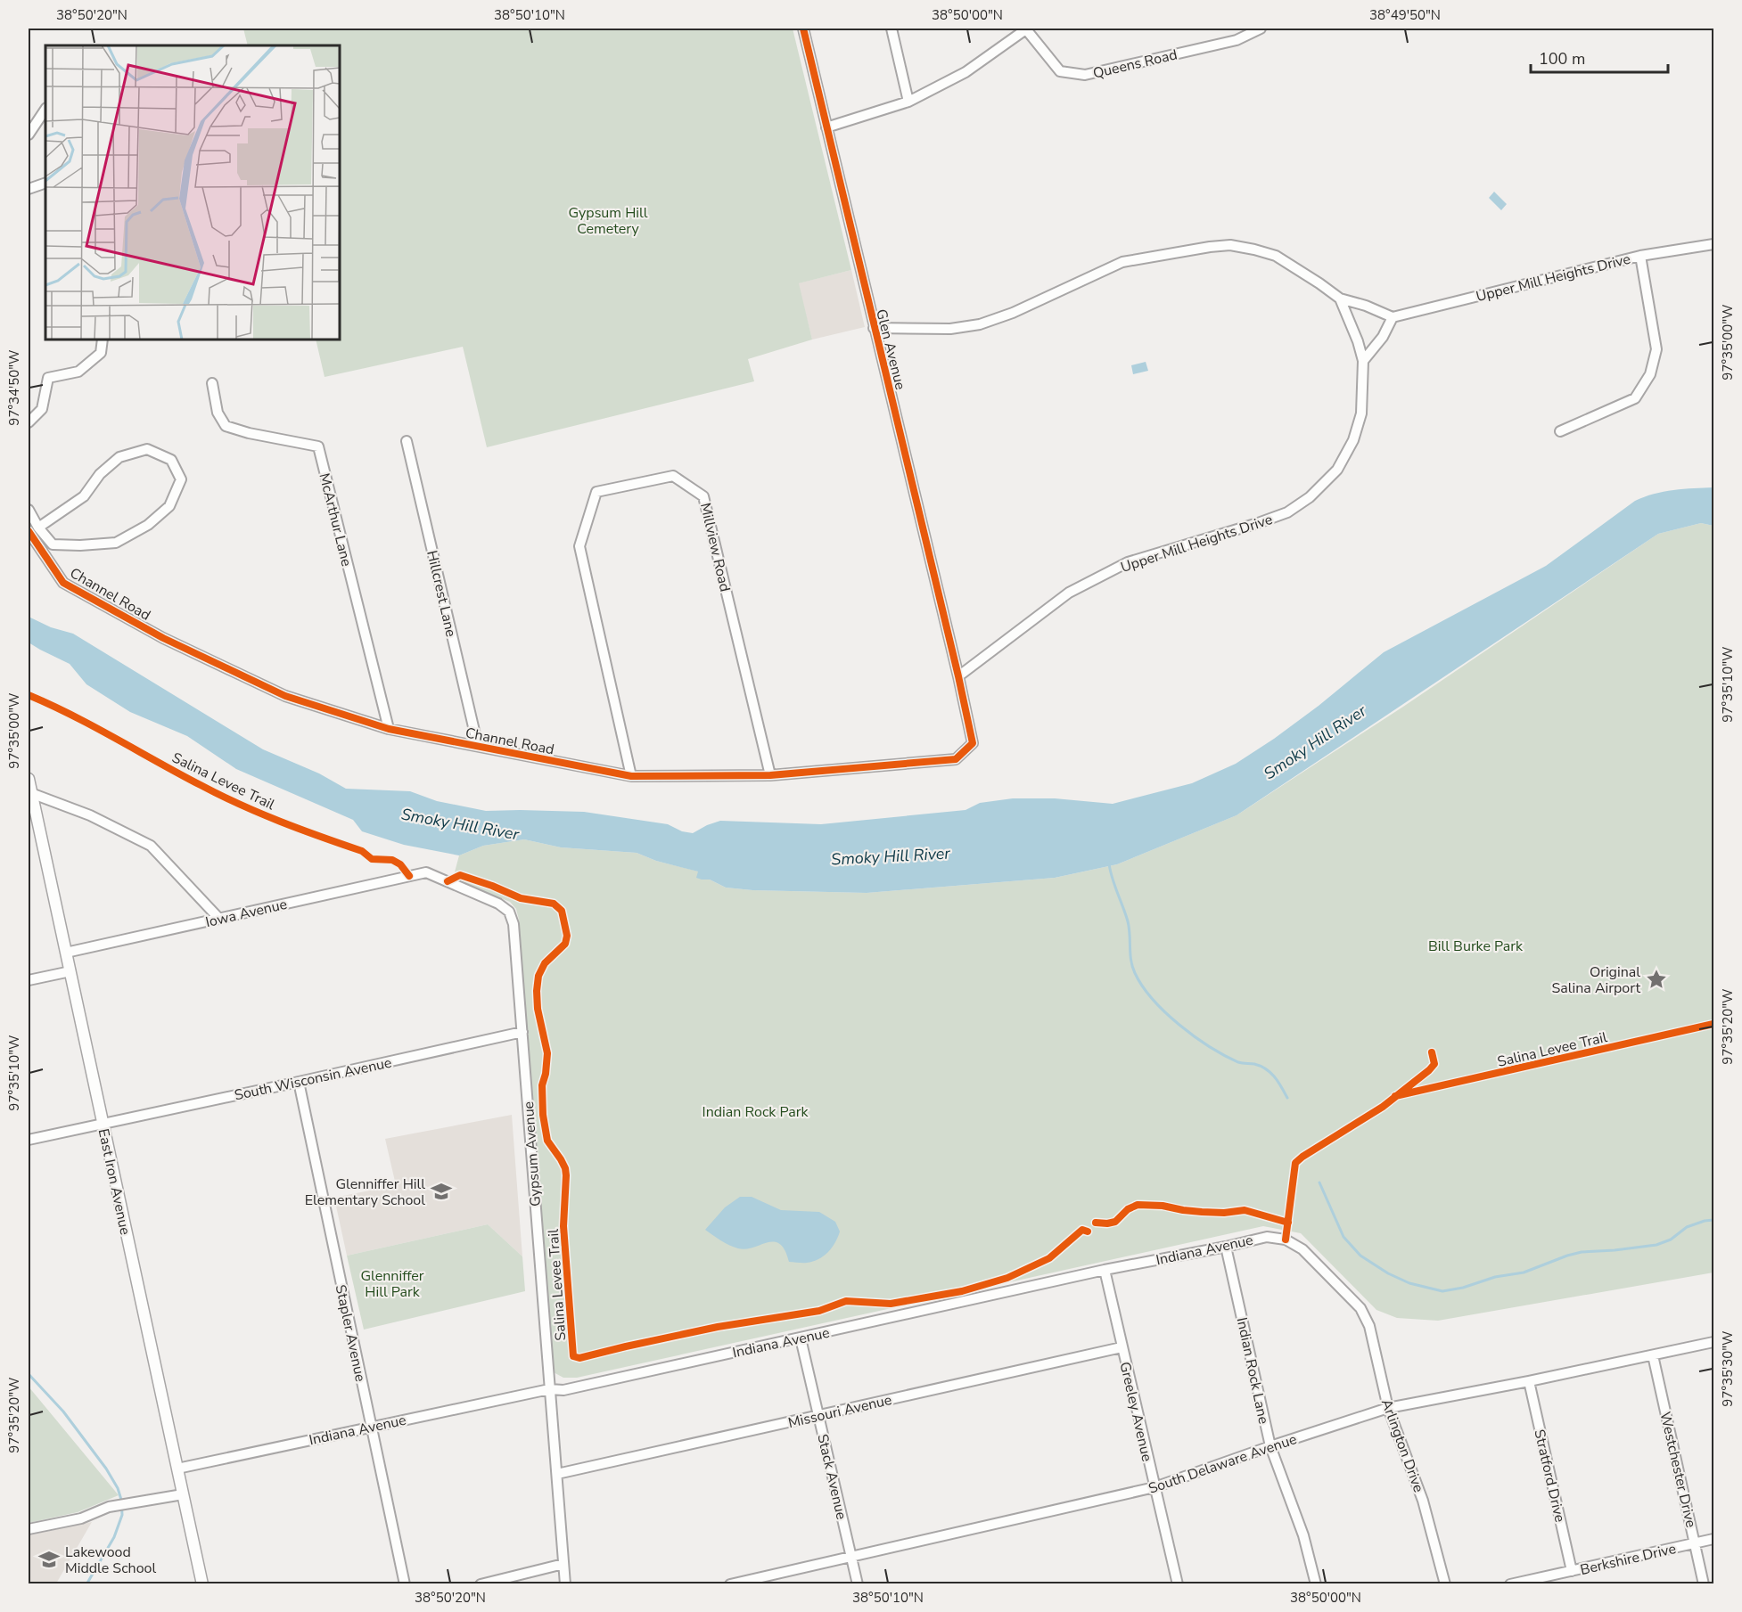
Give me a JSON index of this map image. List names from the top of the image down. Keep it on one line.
{"streets":{"street":["Queens Road","Upper Mill Heights Drive","Glen Avenue","McArthur Lane","Millview Road","Channel Road","Hillcrest Lane","Iowa Avenue","South Wisconsin Avenue","Gypsum Avenue","East Iron Avenue","Indiana Avenue","Stapler Avenue","Indian Rock Lane","Missouri Avenue","Greeley Avenue","Arlington Drive","South Delaware Avenue","Westchester Drive","Stratford Drive","Stack Avenue","Berkshire Drive"],"cycle path":["Salina Levee Trail"]},"crossings":[["Upper Mill Heights Drive","Glen Avenue"],["Upper Mill Heights Drive","Channel Road"],["Glen Avenue","Channel Road"],["McArthur Lane","Channel Road"],["Millview Road","Channel Road"],["Channel Road","Hillcrest Lane"],["Iowa Avenue","Gypsum Avenue"],["Iowa Avenue","East Iron Avenue"],["South Wisconsin Avenue","Gypsum Avenue"],["South Wisconsin Avenue","East Iron Avenue"],["South Wisconsin Avenue","Stapler Avenue"],["Gypsum Avenue","Indiana Avenue"],["Gypsum Avenue","Missouri Avenue"],["East Iron Avenue","Indiana Avenue"],["Indiana Avenue","Stapler Avenue"],["Indiana Avenue","Indian Rock Lane"],["Indiana Avenue","Greeley Avenue"],["Indiana Avenue","Arlington Drive"],["Indiana Avenue","Stack Avenue"],["Indian Rock Lane","South Delaware Avenue"],["Missouri Avenue","Greeley Avenue"],["Missouri Avenue","Stack Avenue"],["Greeley Avenue","South Delaware Avenue"],["Arlington Drive","South Delaware Avenue"],["South Delaware Avenue","Westchester Drive"],["South Delaware Avenue","Stratford Drive"],["South Delaware Avenue","Stack Avenue"],["Westchester Drive","Berkshire Drive"],["Stratford Drive","Berkshire Drive"]],"water":["Smoky Hill River"],"parks":["Gypsum Hill Cemetery","Bill Burke Park","Indian Rock Park","Glenniffer Hill Park"],"places":{"place":["Original Salina Airport"],"school or university":["Glenniffer Hill Elementary School","Lakewood Middle School"]},"scale_bar":"100 m","coordinates":["38°50'20\"N","38°50'10\"N","38°50'00\"N","38°49'50\"N","97°35'00\"W","97°34'50\"W","97°35'10\"W","97°35'20\"W","97°35'30\"W"]}
